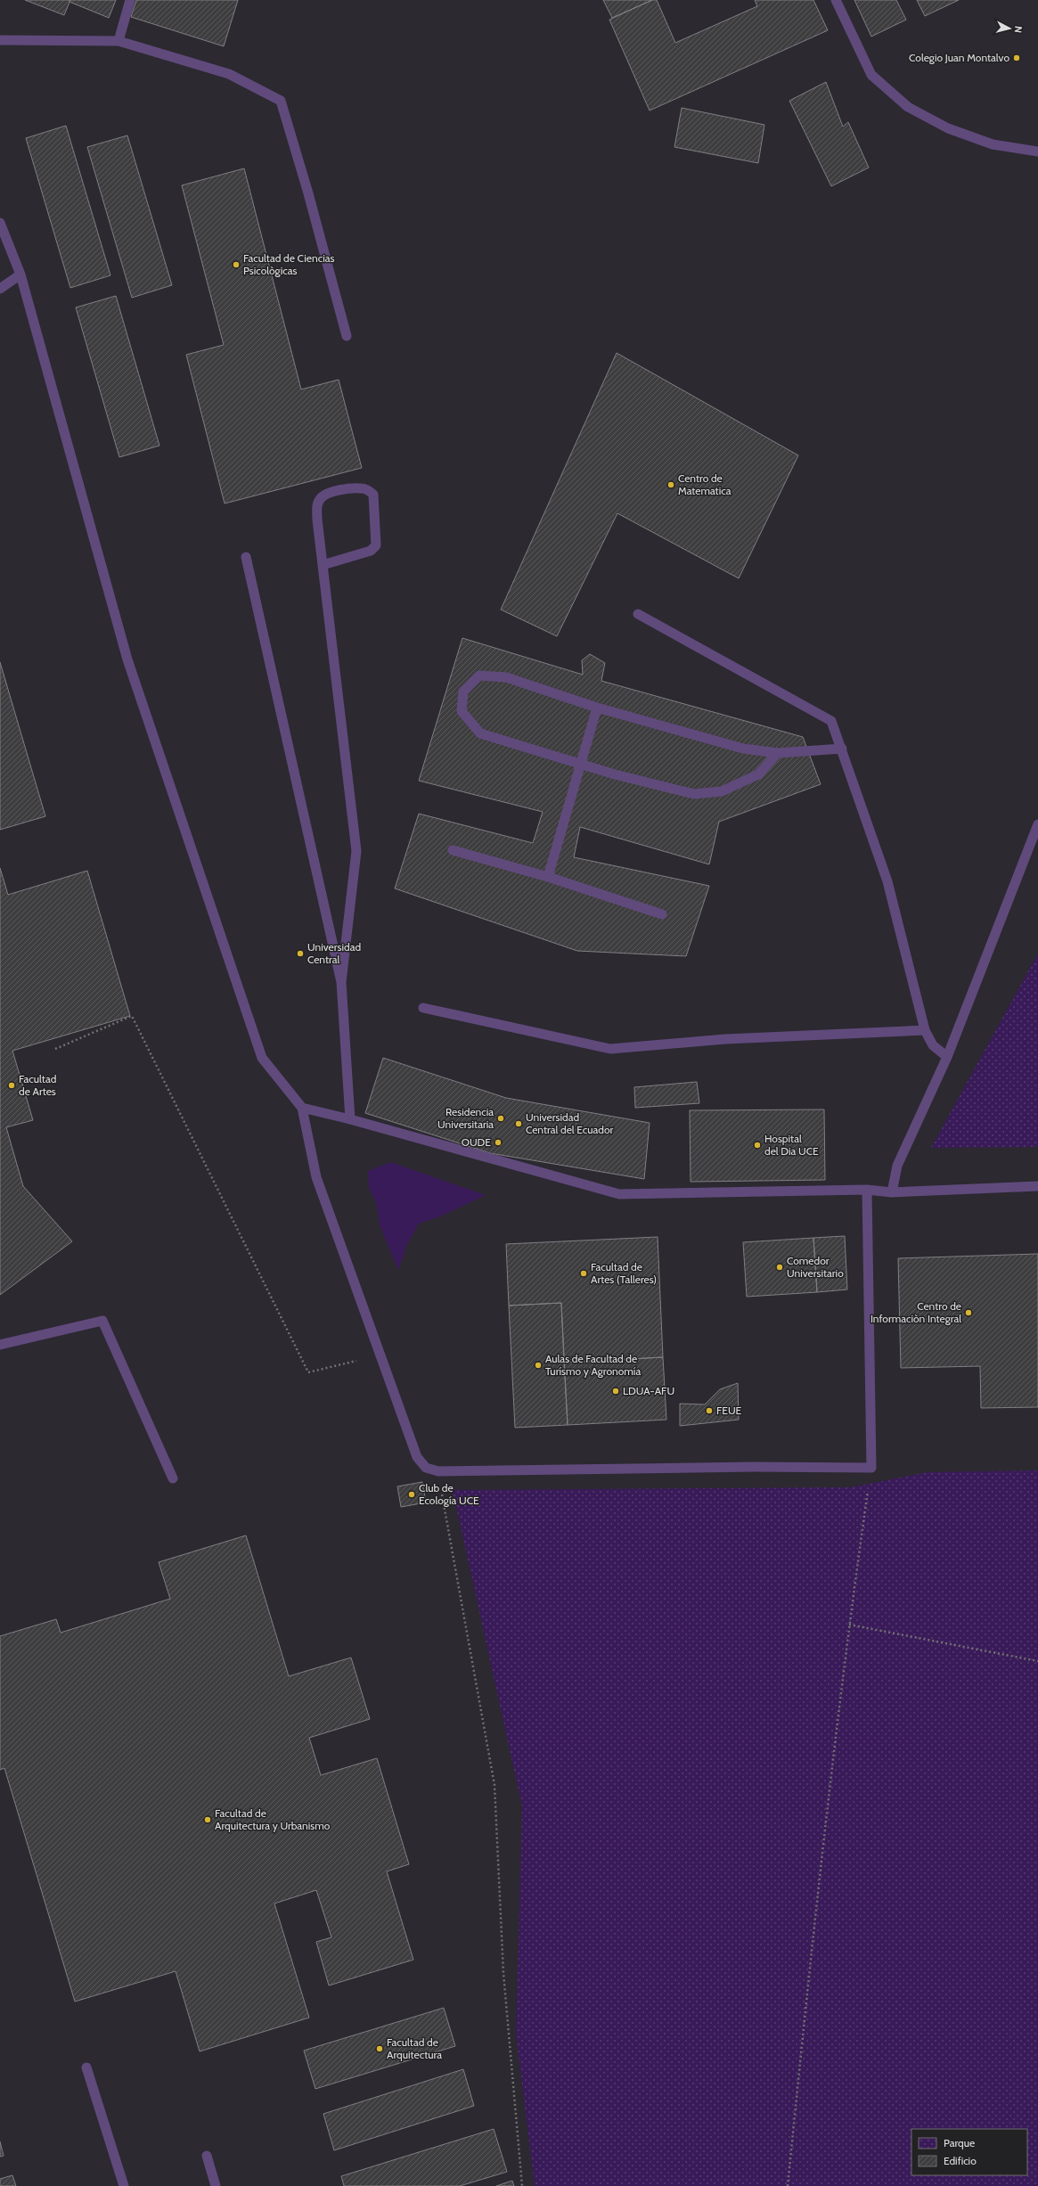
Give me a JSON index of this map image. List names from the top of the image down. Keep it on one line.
{"places":["Colegio Juan Montalvo","Facultad de Ciencias Psicològicas","Centro de Matematica","Universidad Central","Facultad de Artes","Residencia Universitaria","Universidad Central del Ecuador","OUDE","Hospital del Dia UCE","Comedor Universitario","Facultad de Artes (Talleres)","Centro de Informaciòn Integral","Aulas de Facultad de Turísmo y Agronomía","LDUA-AFU","FEUE","Club de Ecología UCE","Facultad de Arquitectura y Urbanismo","Facultad de Arquitectura"],"legend":["Parque","Edificio"],"north":"right"}
